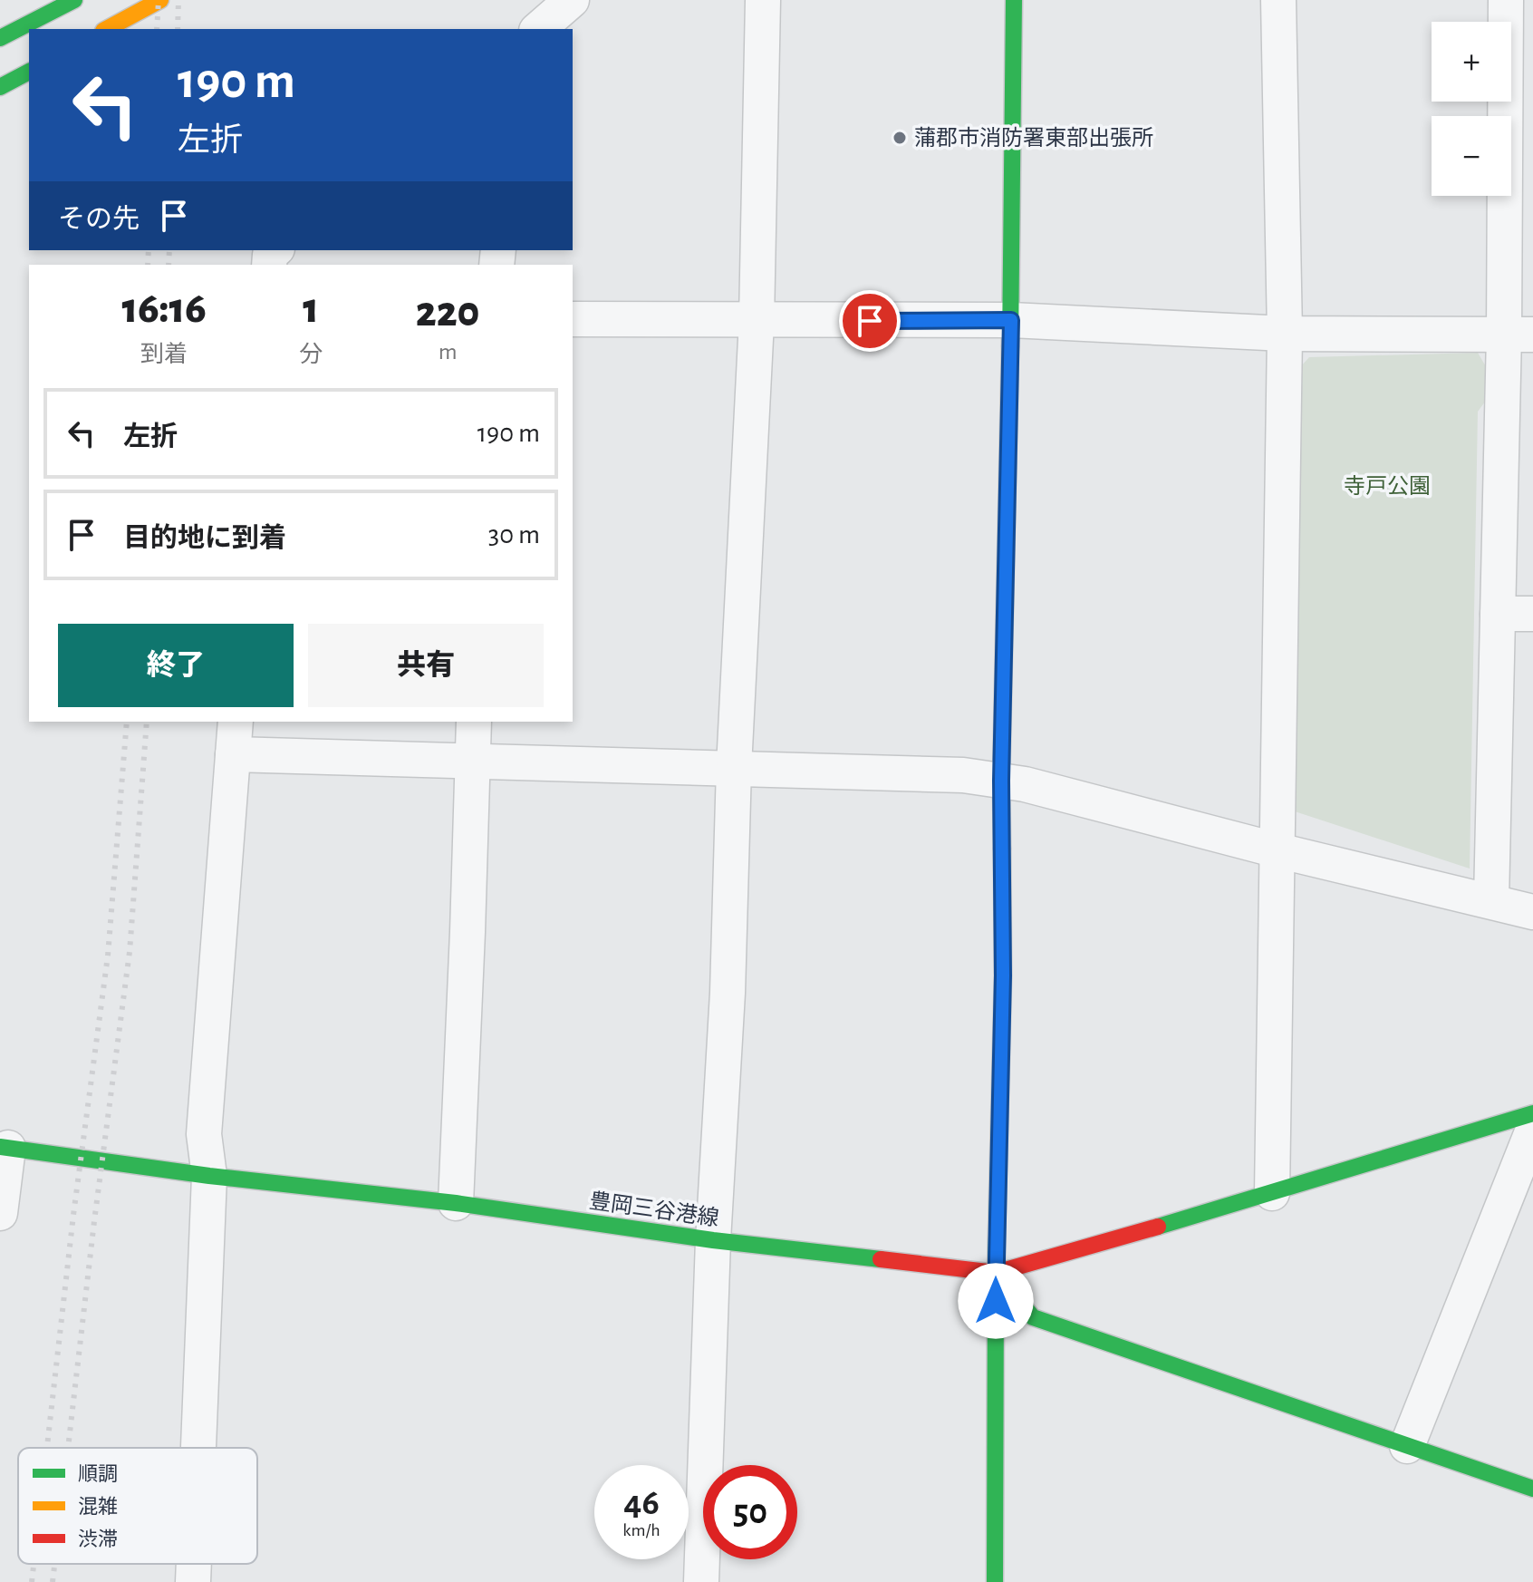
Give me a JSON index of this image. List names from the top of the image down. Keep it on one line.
{"streets":{"main road":["豊岡三谷港線"]},"parks":["寺戸公園"],"places":["蒲郡市消防署東部出張所"],"legend":["順調","混雑","渋滞"],"page":{"map_buttons":["+","−"],"turn":["190 m","左折"],"then":"その先","eta":["16:16","到着","1","分","220","m"],"list":[{"name":"左折","value":"190 m"},{"name":"目的地に到着","value":"30 m"}],"buttons":["終了","共有"],"speed":"46 km/h","limit":"50"}}
